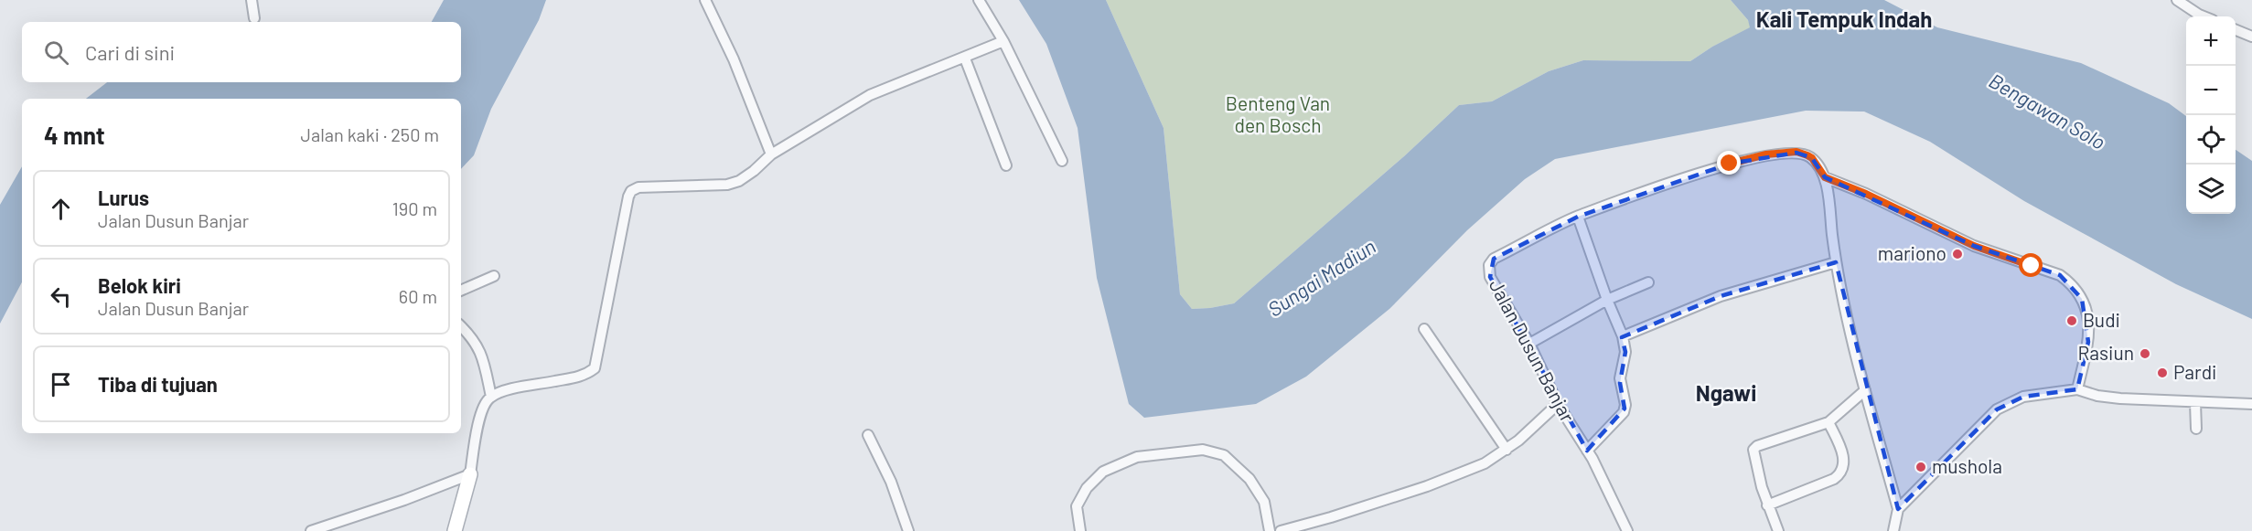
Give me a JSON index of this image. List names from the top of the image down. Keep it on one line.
{"streets":{"street":["Jalan Dusun Banjar"]},"districts":["Kali Tempuk Indah","Ngawi"],"water":["Bengawan Solo","Sungai Madiun"],"parks":["Benteng Van den Bosch"],"places":["mariono","Budi","Rasiun","Pardi","mushola"],"page":{"map_buttons":["+","−"],"search":"Cari di sini","heading":["4 mnt","Jalan kaki · 250 m"],"list":[["Lurus","Jalan Dusun Banjar","190 m"],["Belok kiri","Jalan Dusun Banjar","60 m"],"Tiba di tujuan"]}}
